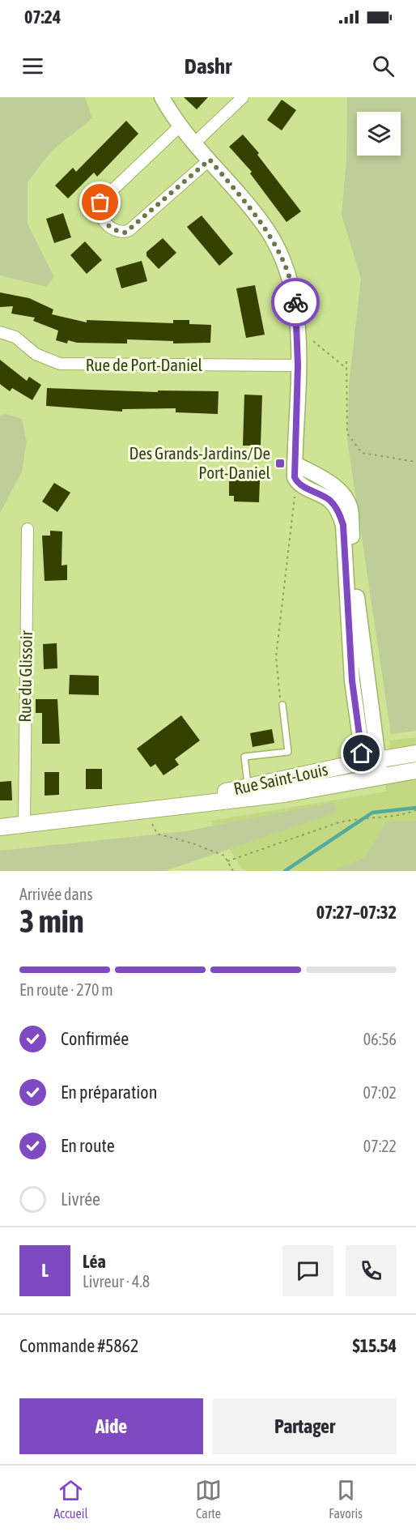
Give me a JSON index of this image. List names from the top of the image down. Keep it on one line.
{"streets":{"main road":["Rue Saint-Louis"],"street":["Rue de Port-Daniel","Rue du Glissoir"]},"crossings":[["Rue du Glissoir","Rue Saint-Louis"]],"places":{"transit":["Des Grands-Jardins/De Port-Daniel"]},"page":{"status":"07:24","header":"Dashr","heading":["3 min","Arrivée dans","07:27–07:32"],"panel":["Léa","Livreur · 4.8","Commande #5862","$15.54"],"bar":"En route · 270 m","list":[["Confirmée","06:56"],["En préparation","07:02"],["En route","07:22"],"Livrée"],"round":"L","buttons":["Aide","Partager"],"tabs":["Accueil","Carte","Favoris"]}}
